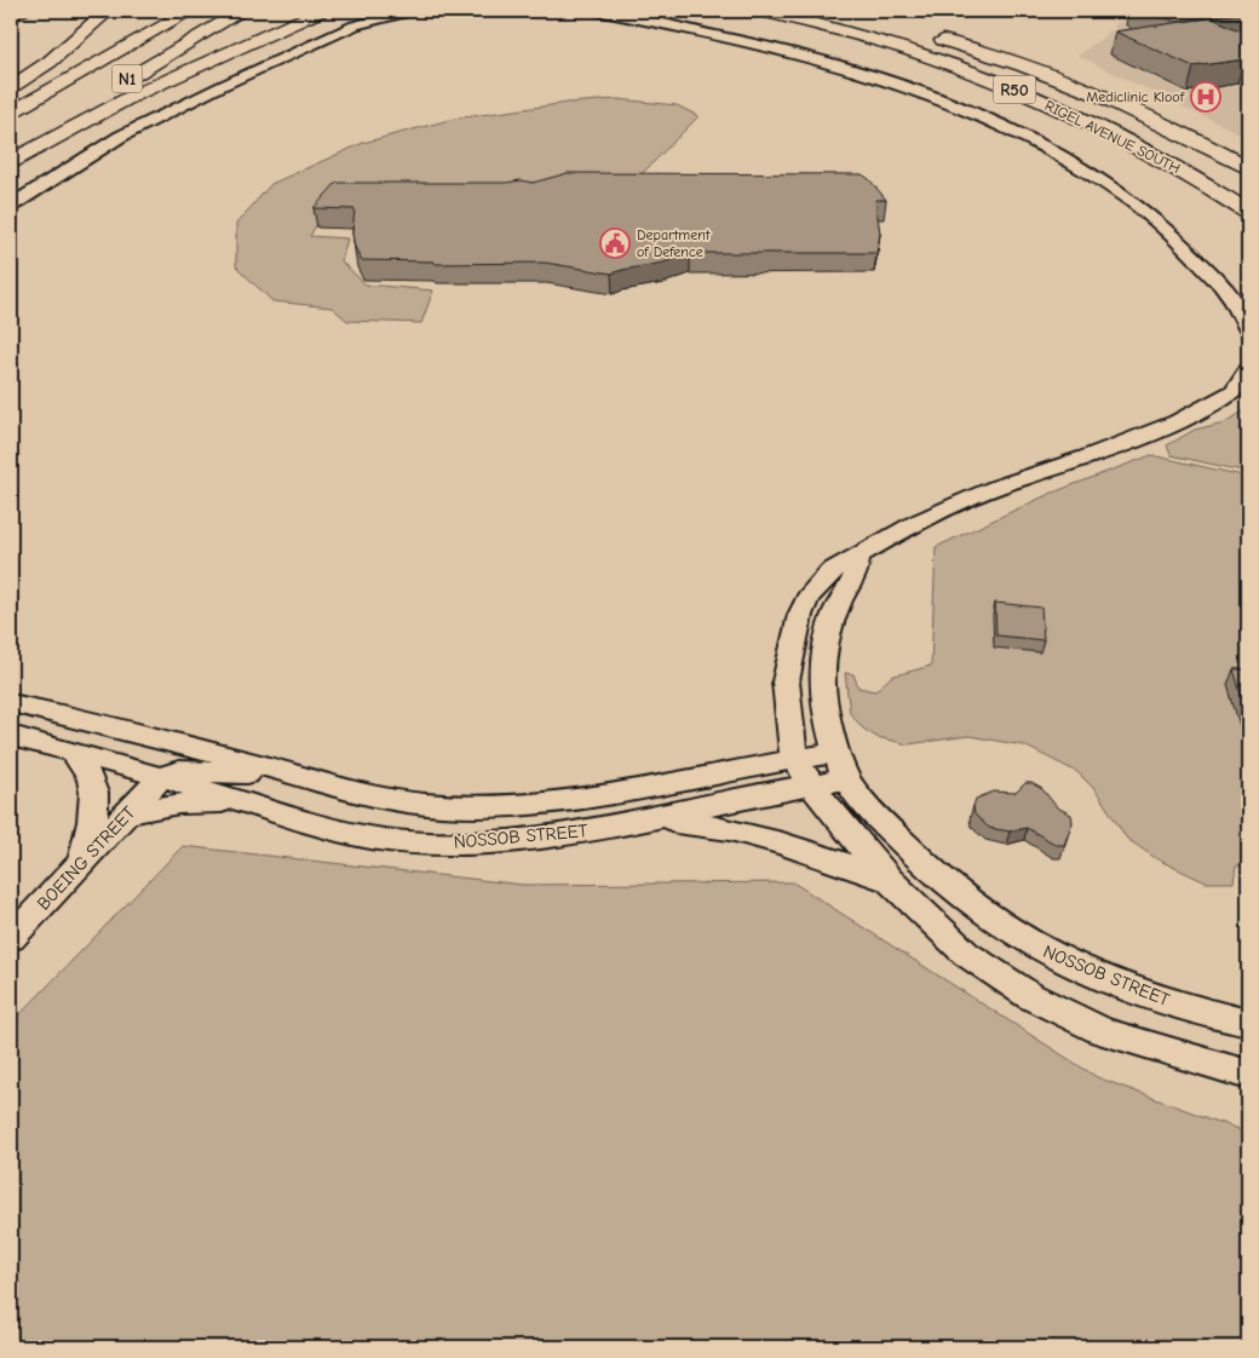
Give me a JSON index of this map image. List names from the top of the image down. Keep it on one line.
{"streets":{"main road":["N1","R50","RIGEL AVENUE SOUTH"],"street":["NOSSOB STREET","BOEING STREET"]},"crossings":[["NOSSOB STREET","BOEING STREET"]],"places":{"hospital":["Mediclinic Kloof"],"public building":["Department of Defence"]}}
